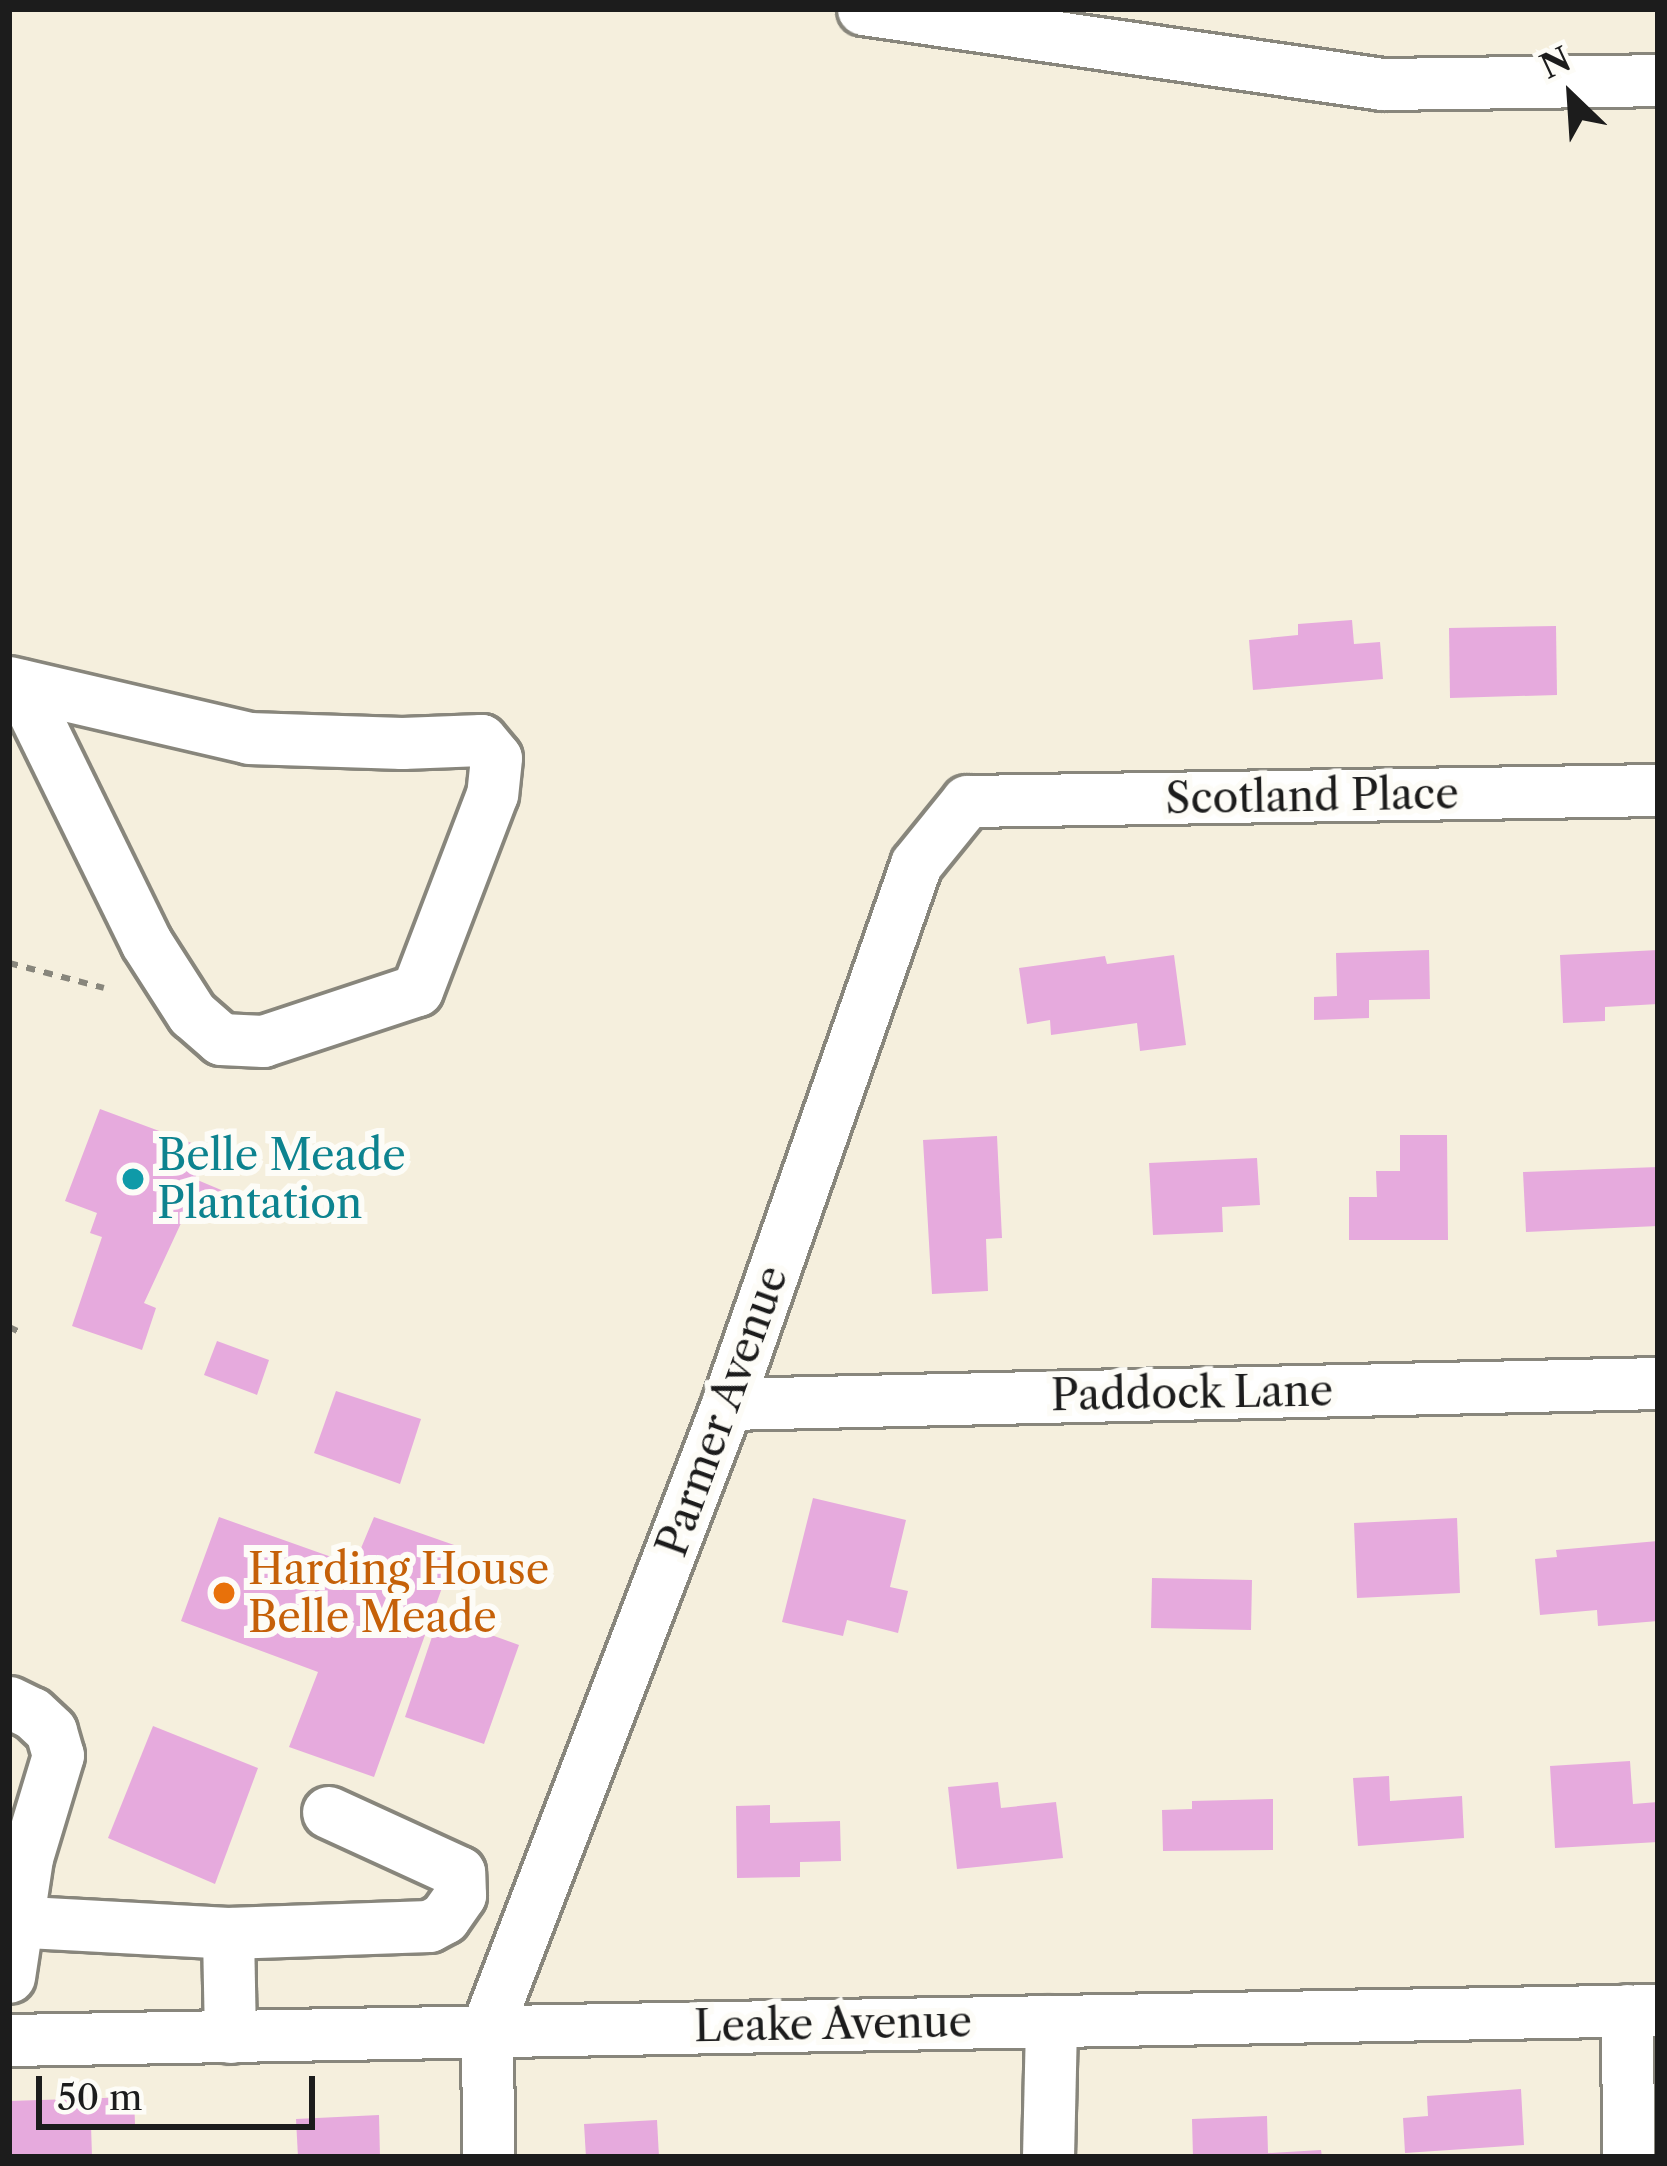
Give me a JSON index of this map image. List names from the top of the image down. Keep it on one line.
{"streets":{"street":["Scotland Place","Paddock Lane","Parmer Avenue","Leake Avenue"]},"crossings":[["Scotland Place","Parmer Avenue"],["Paddock Lane","Parmer Avenue"],["Parmer Avenue","Leake Avenue"]],"places":["Belle Meade Plantation","Harding House Belle Meade"],"scale_bar":"50 m","north":"top left"}
